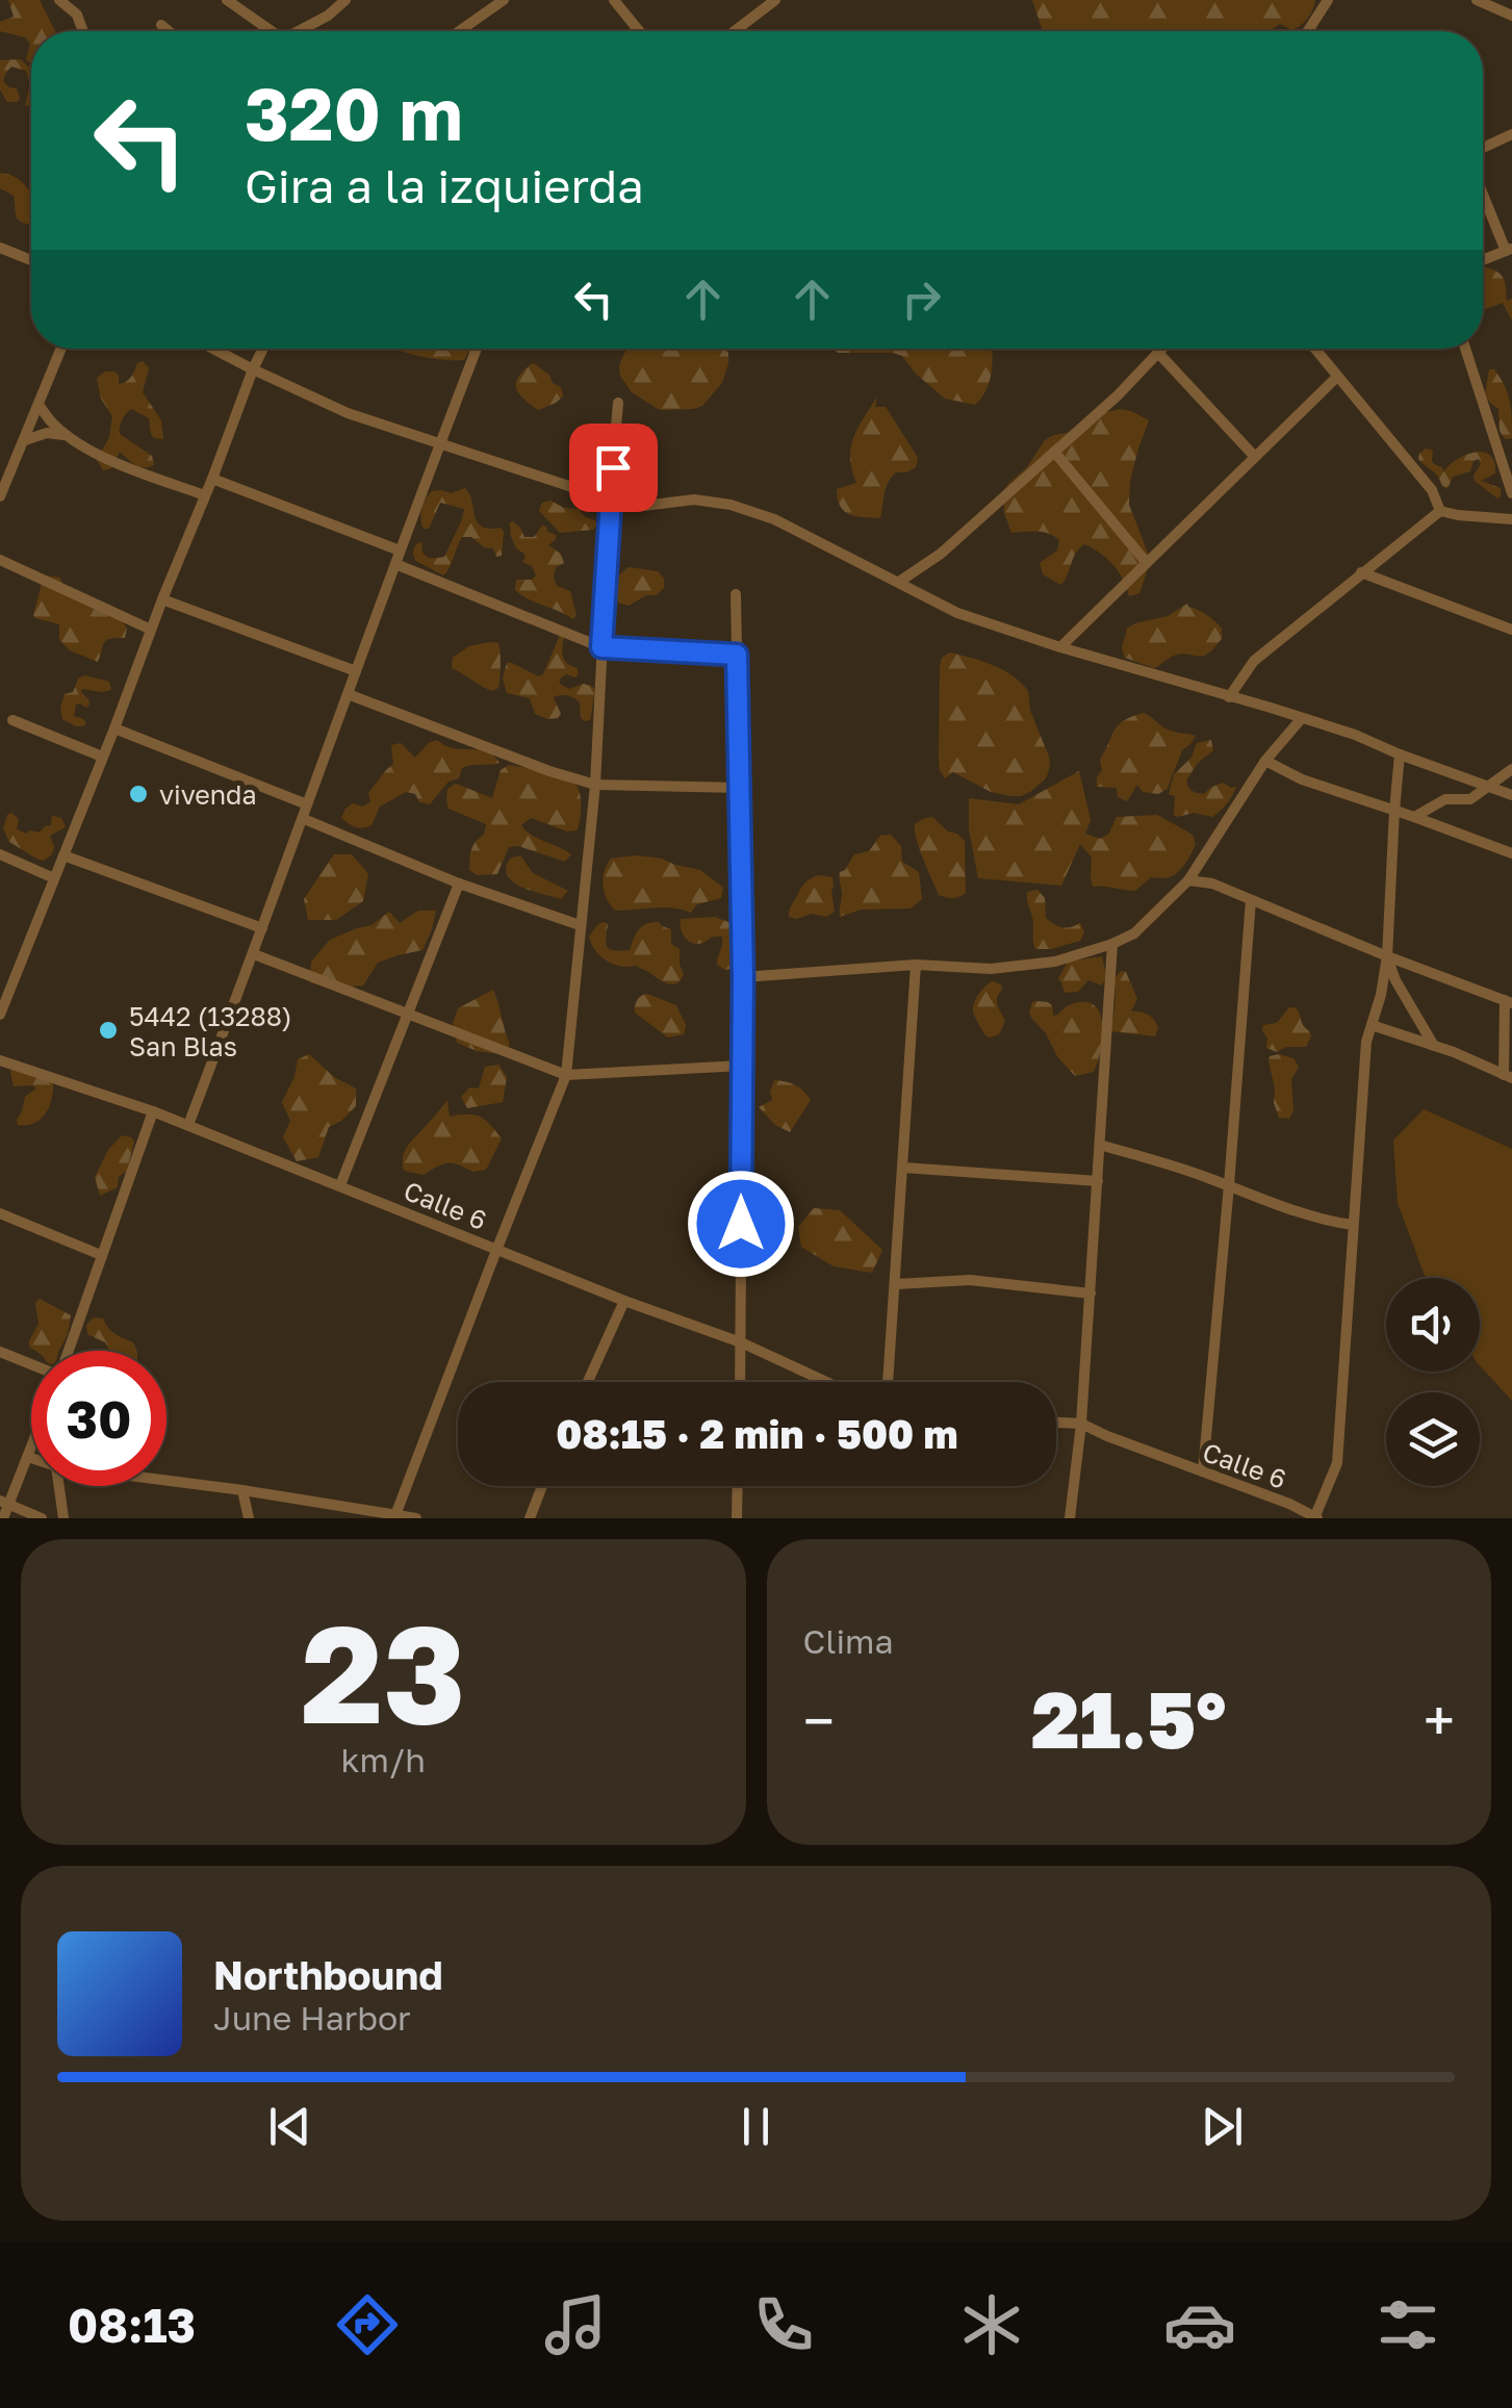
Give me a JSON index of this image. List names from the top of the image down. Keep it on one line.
{"streets":{"street":["Calle 6"]},"places":["vivenda","5442 (13288) San Blas"],"page":{"turn":["320 m","Gira a la izquierda"],"limit":"30","trip":"08:15 · 2 min · 500 m","tile":[["23","km/h"],"Clima"],"heat":["−","21.5°","+"],"song":["Northbound","June Harbor"],"tabs":"08:13"}}
